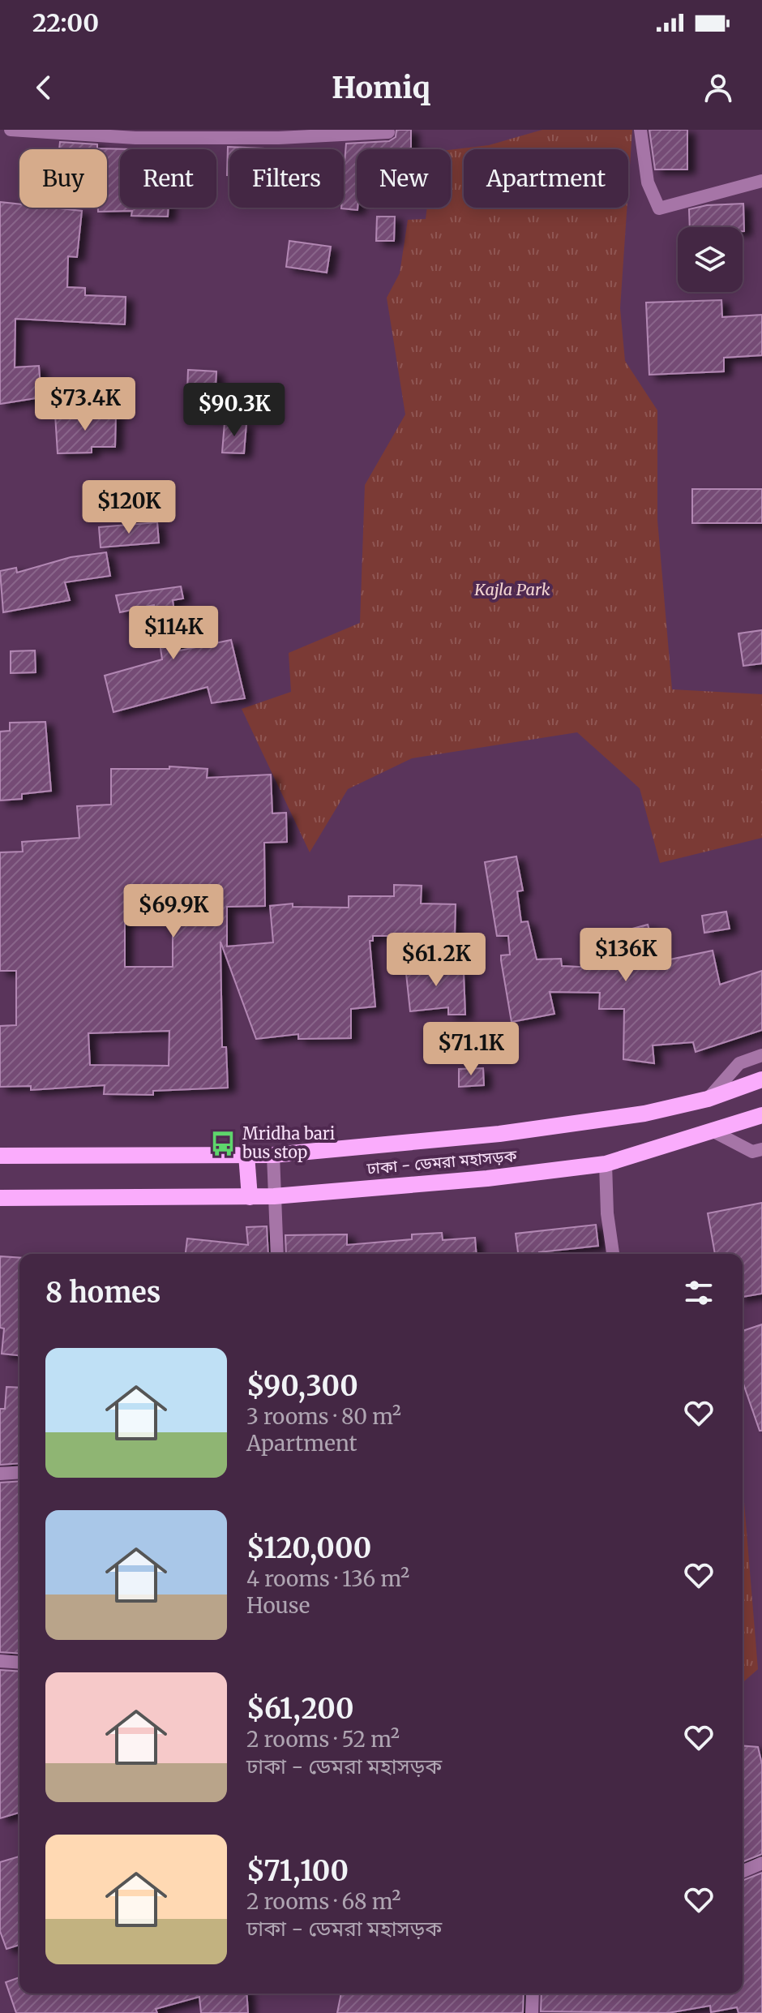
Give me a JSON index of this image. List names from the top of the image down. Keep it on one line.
{"streets":{"main road":["ঢাকা - ডেমরা মহাসড়ক"]},"parks":["Kajla Park"],"places":{"bus stop":["Mridha bari bus stop"]},"page":{"status":"22:00","header":"Homiq","chip":["Buy","Rent","Filters","New","Apartment"],"price":["$73.4K","$90.3K","$120K","$114K","$69.9K","$136K","$61.2K","$71.1K"],"heading":"8 homes","list":[{"name":"$90,300","note":"3 rooms · 80 m² · Apartment"},{"name":"$120,000","note":"4 rooms · 136 m² · House"},{"name":"$61,200","note":"2 rooms · 52 m² · ঢাকা - ডেমরা মহাসড়ক"},{"name":"$71,100","note":"2 rooms · 68 m² · ঢাকা - ডেমরা মহাসড়ক"}]}}
